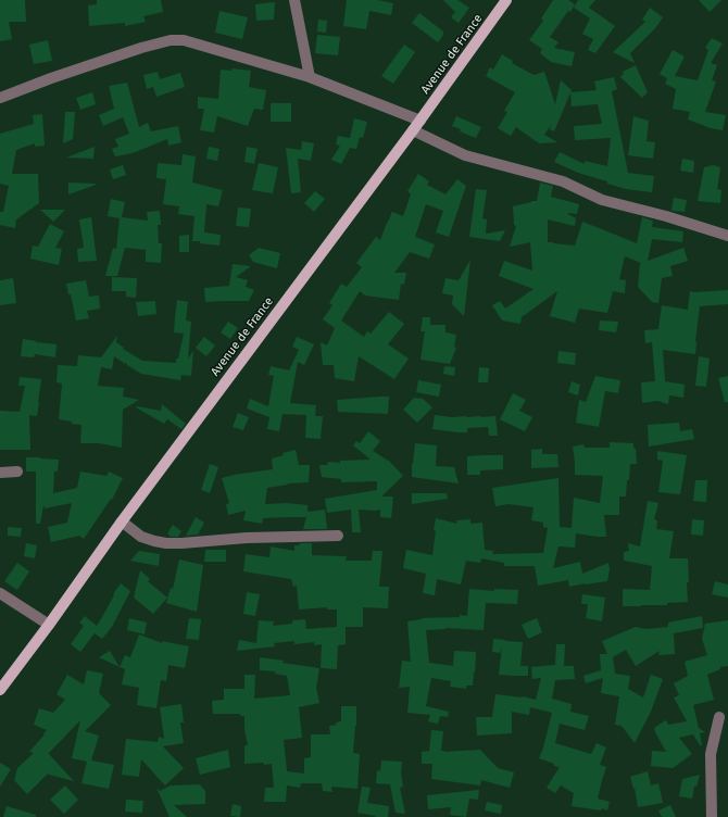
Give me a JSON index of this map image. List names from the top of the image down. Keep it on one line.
{"streets":{"main road":["Avenue de France"]}}
